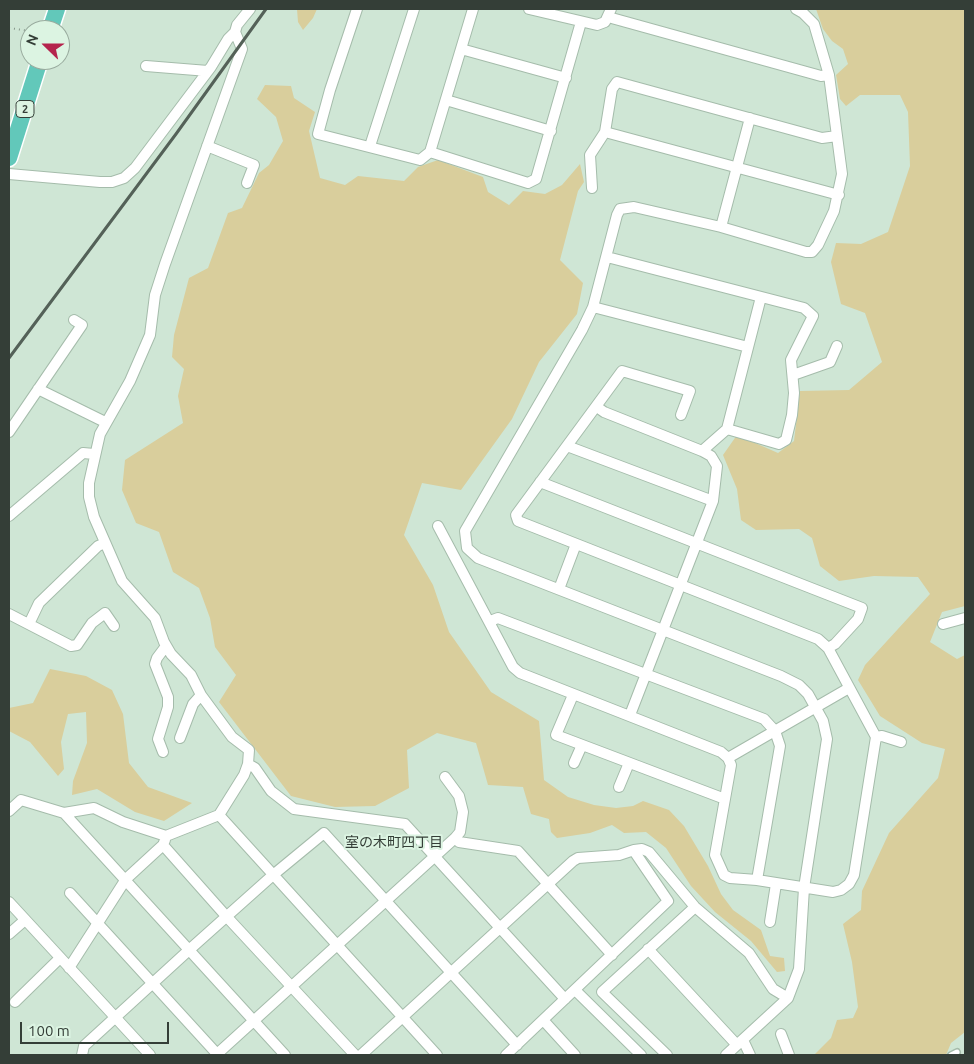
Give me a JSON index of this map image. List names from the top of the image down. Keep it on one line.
{"streets":{"highway":["2"]},"districts":["室の木町四丁目"],"scale_bar":"100 m","north":"left"}
